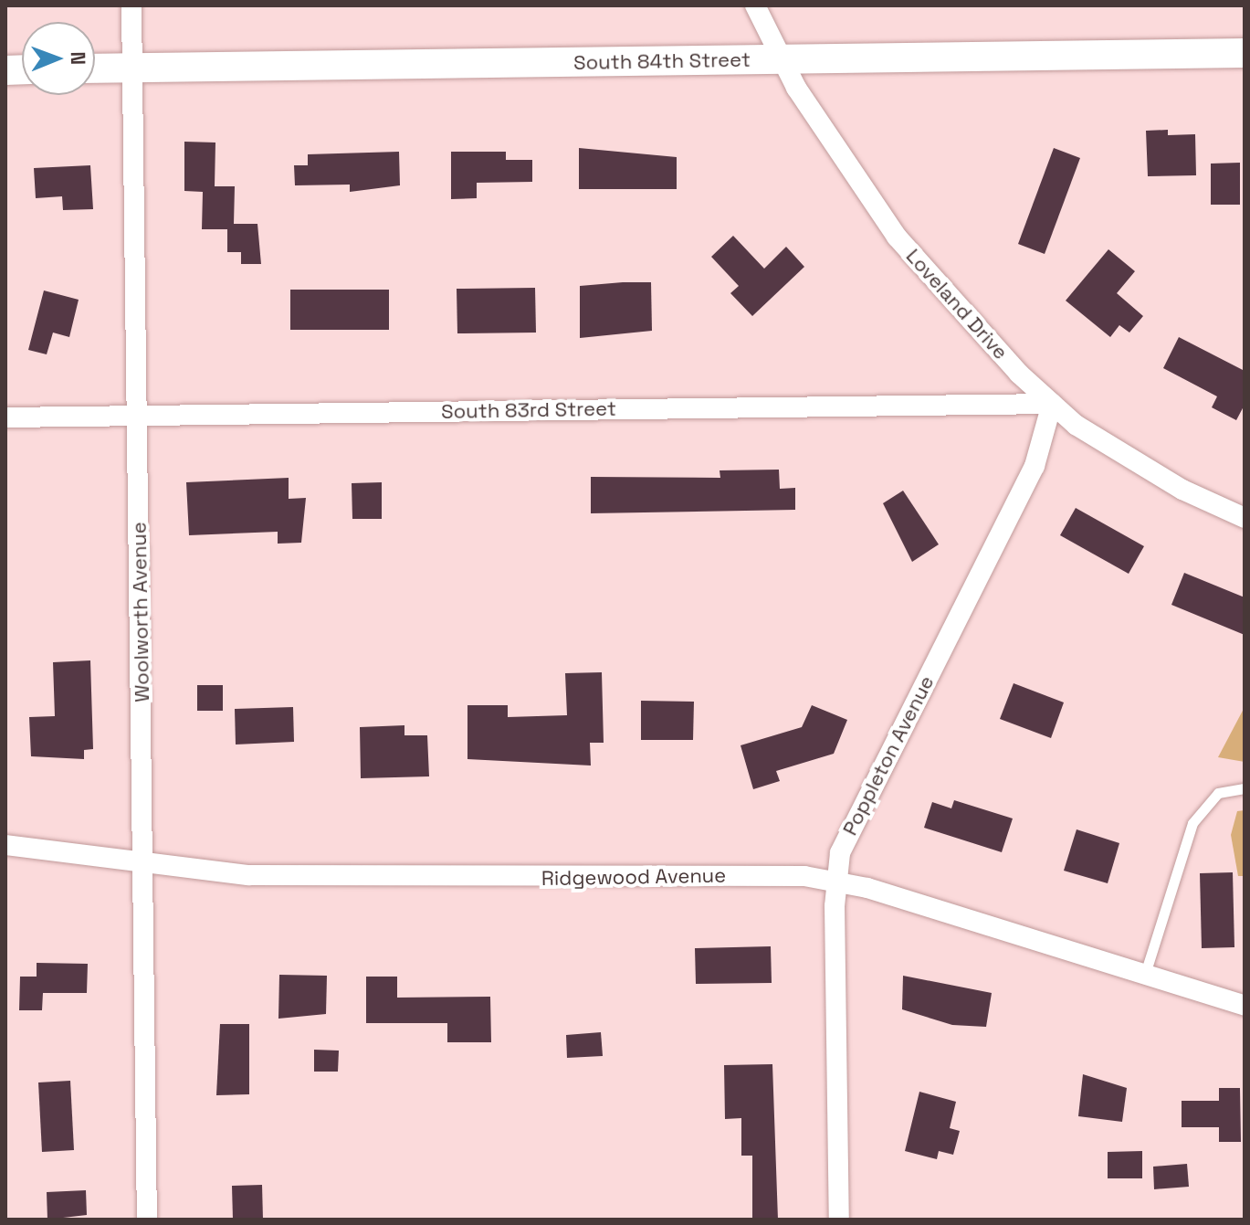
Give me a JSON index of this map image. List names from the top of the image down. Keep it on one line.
{"streets":{"main road":["South 84th Street"],"street":["Loveland Drive","South 83rd Street","Woolworth Avenue","Poppleton Avenue","Ridgewood Avenue"]},"crossings":[["South 84th Street","Loveland Drive"],["South 84th Street","Woolworth Avenue"],["Loveland Drive","South 83rd Street"],["Loveland Drive","Poppleton Avenue"],["South 83rd Street","Woolworth Avenue"],["South 83rd Street","Poppleton Avenue"],["Woolworth Avenue","Ridgewood Avenue"],["Poppleton Avenue","Ridgewood Avenue"]],"north":"right"}
